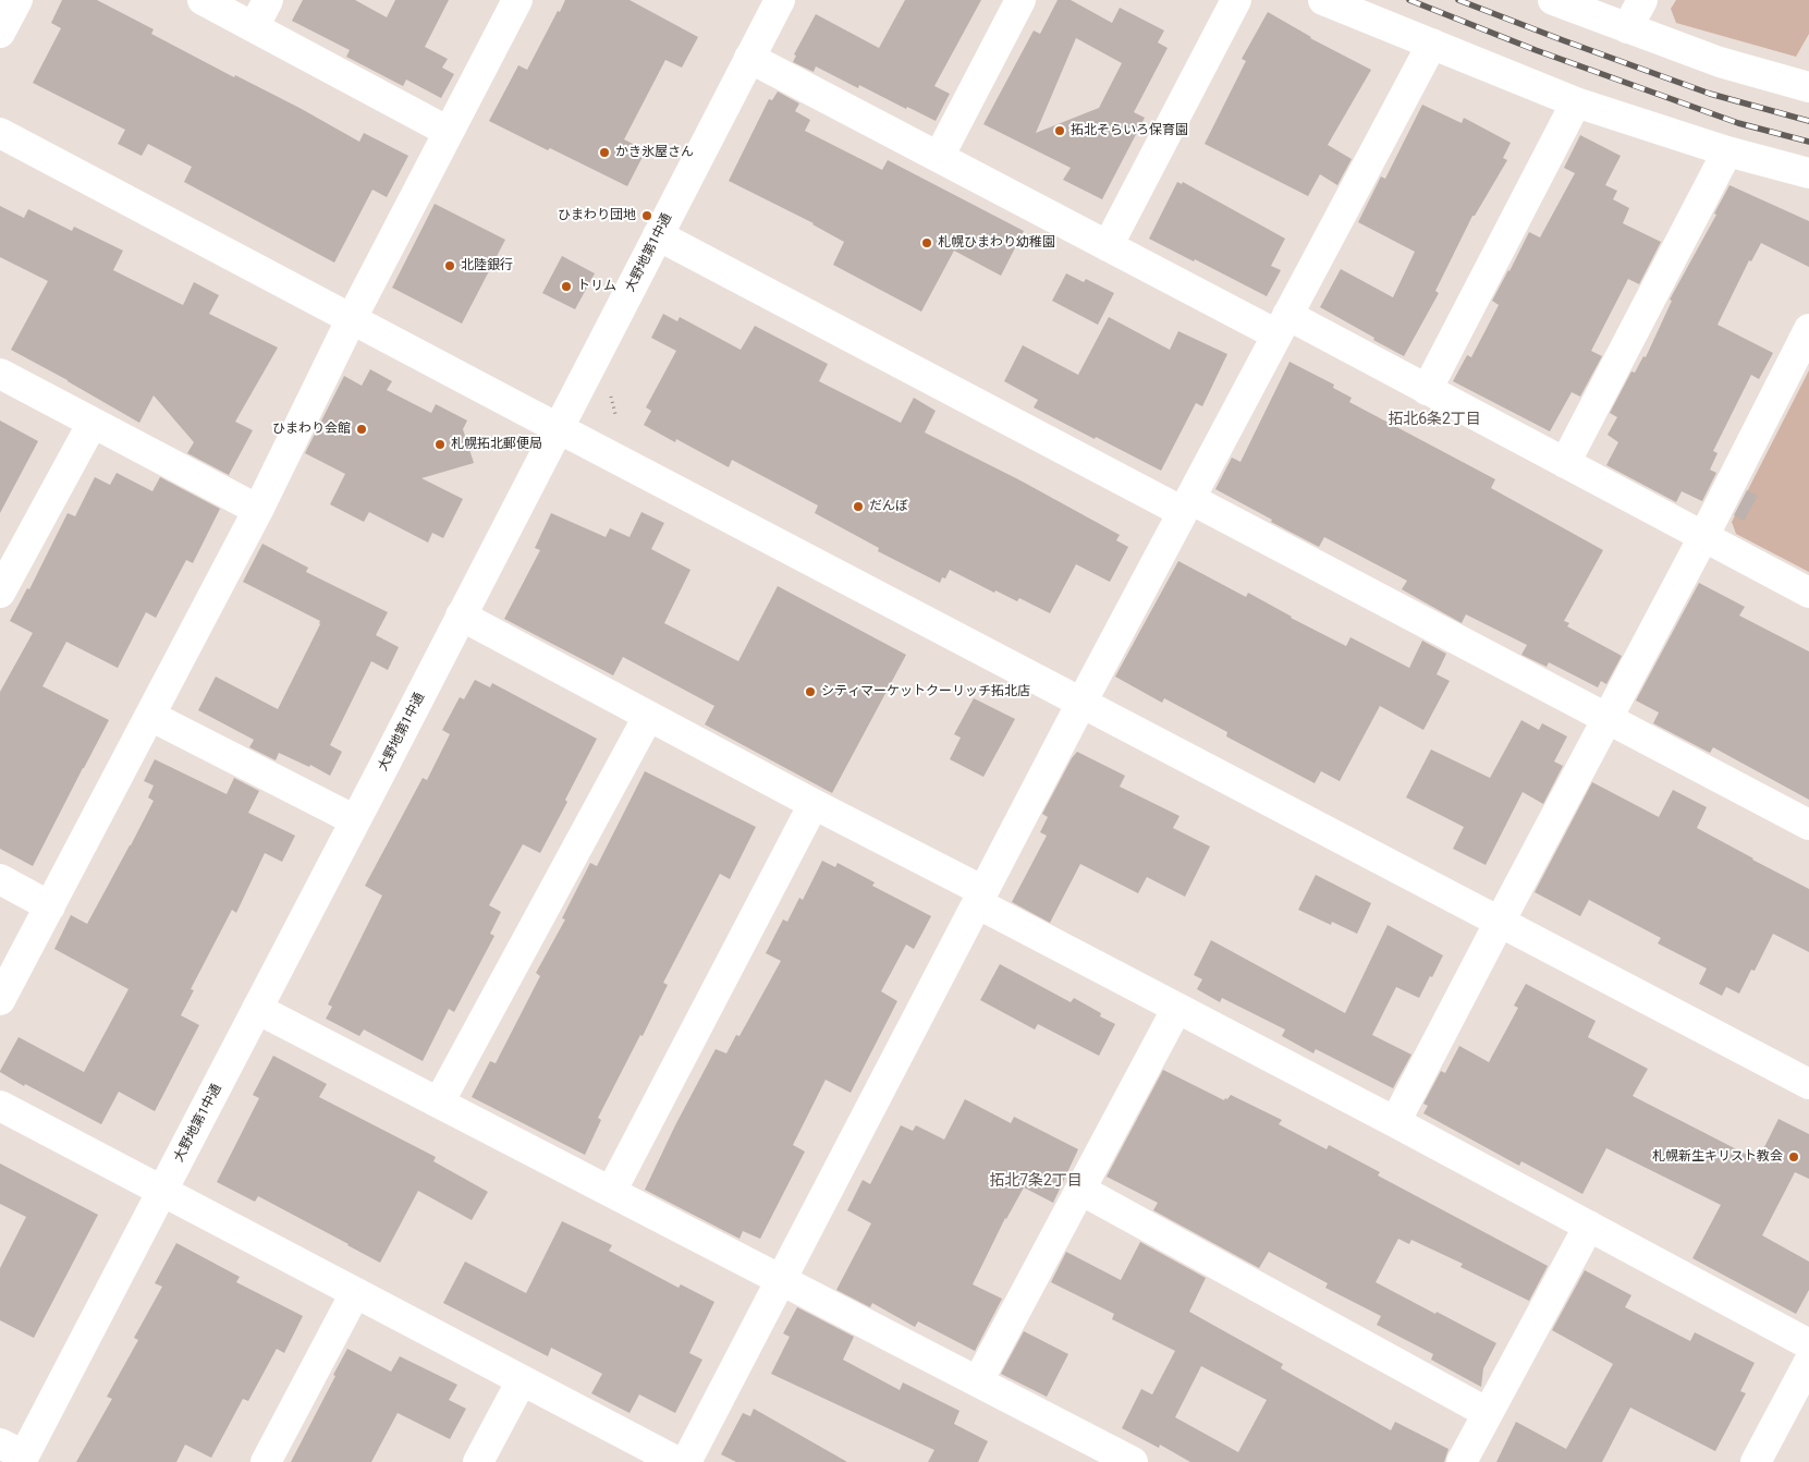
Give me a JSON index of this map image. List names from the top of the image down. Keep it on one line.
{"streets":{"street":["大野地第1中通"]},"districts":["拓北6条2丁目","拓北7条2丁目"],"places":["拓北そらいろ保育園","かき氷屋さん","ひまわり団地","札幌ひまわり幼稚園","北陸銀行","トリム","ひまわり会館","札幌拓北郵便局","だんぼ","シティマーケットクーリッチ拓北店","札幌新生キリスト教会"]}
